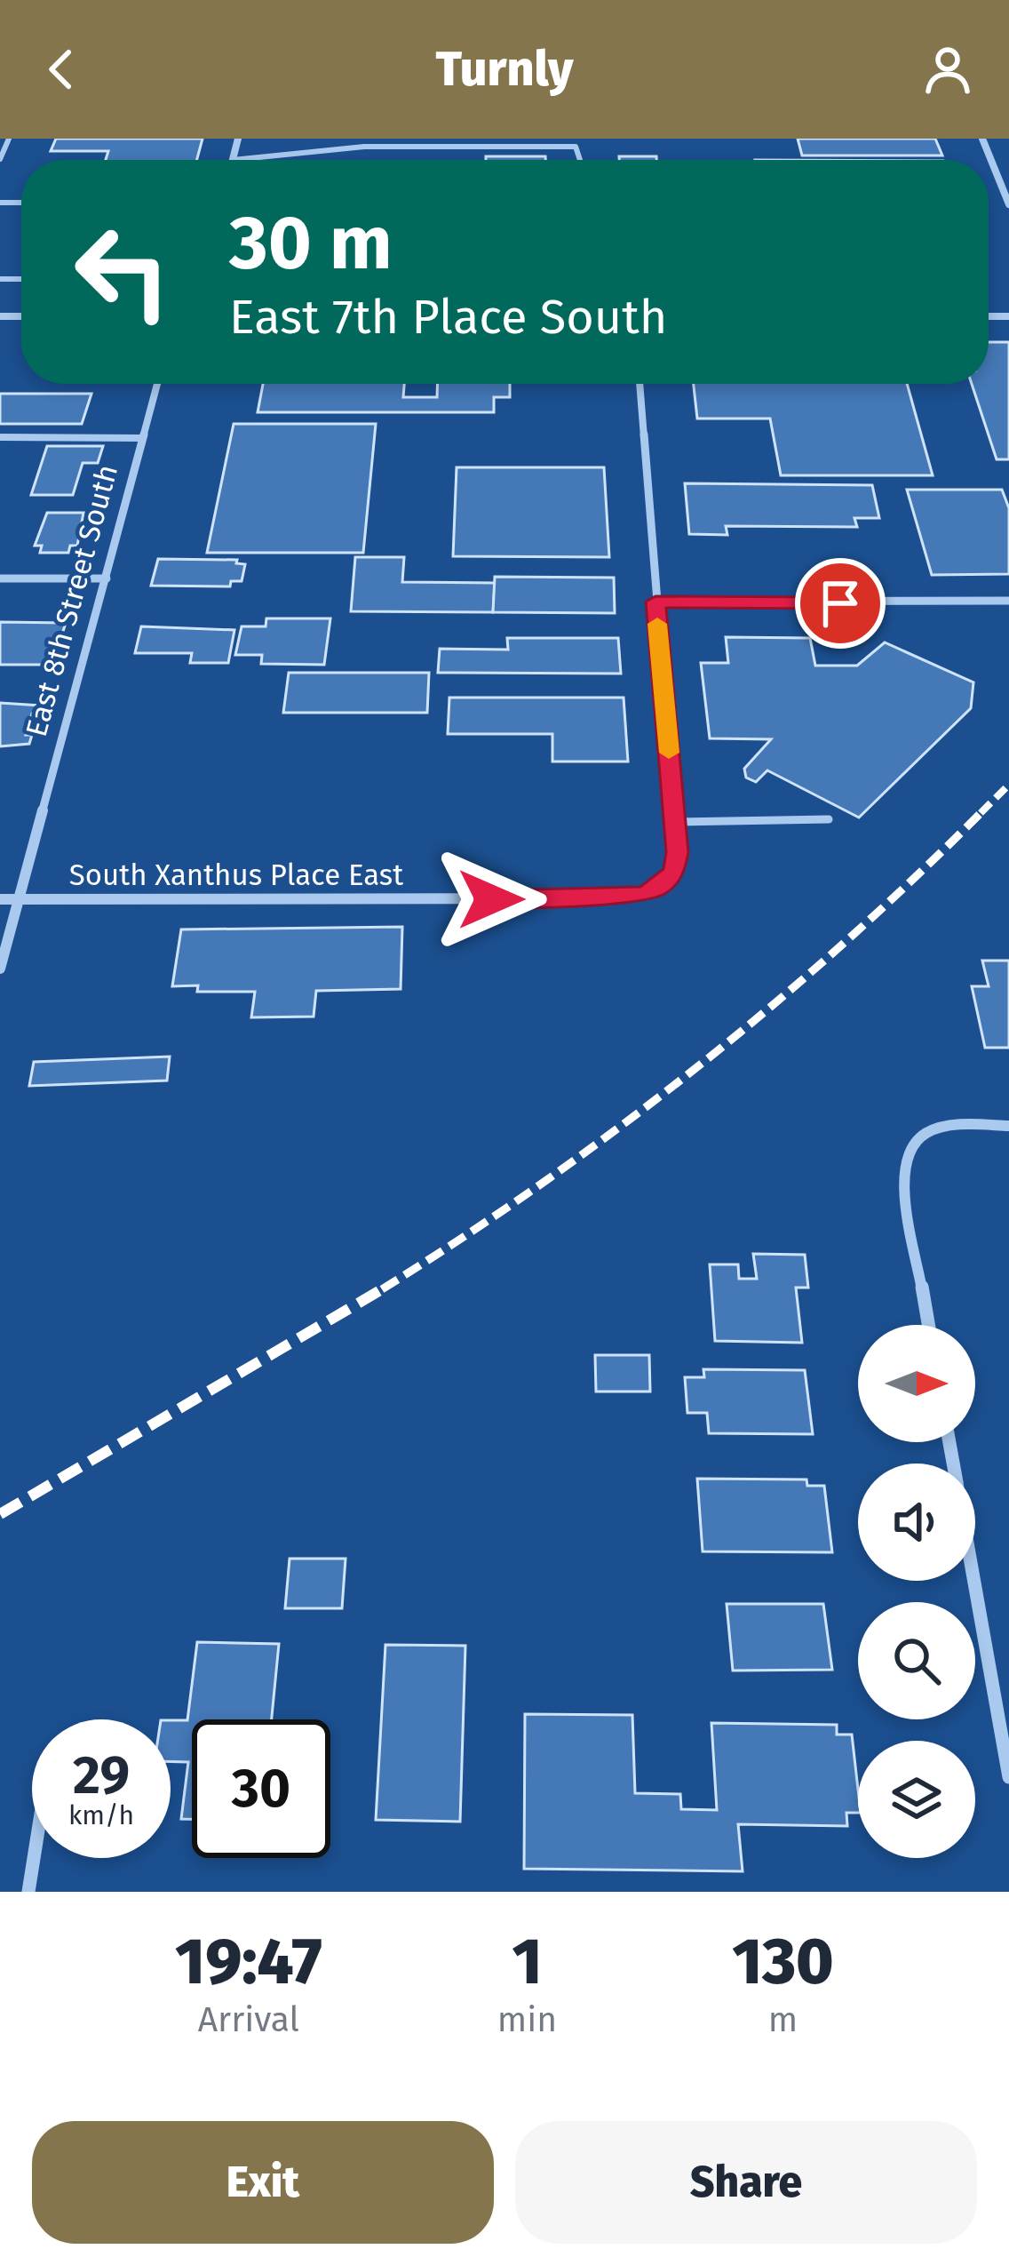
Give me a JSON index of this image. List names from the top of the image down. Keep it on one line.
{"streets":{"street":["East 8th Street South","South Xanthus Place East"]},"crossings":[["East 8th Street South","South Xanthus Place East"]],"north":"right","page":{"header":"Turnly","turn":["30 m","East 7th Place South"],"speed":"29 km/h","limit":"30","eta":["19:47","Arrival","1","min","130","m"],"buttons":["Exit","Share"]}}
